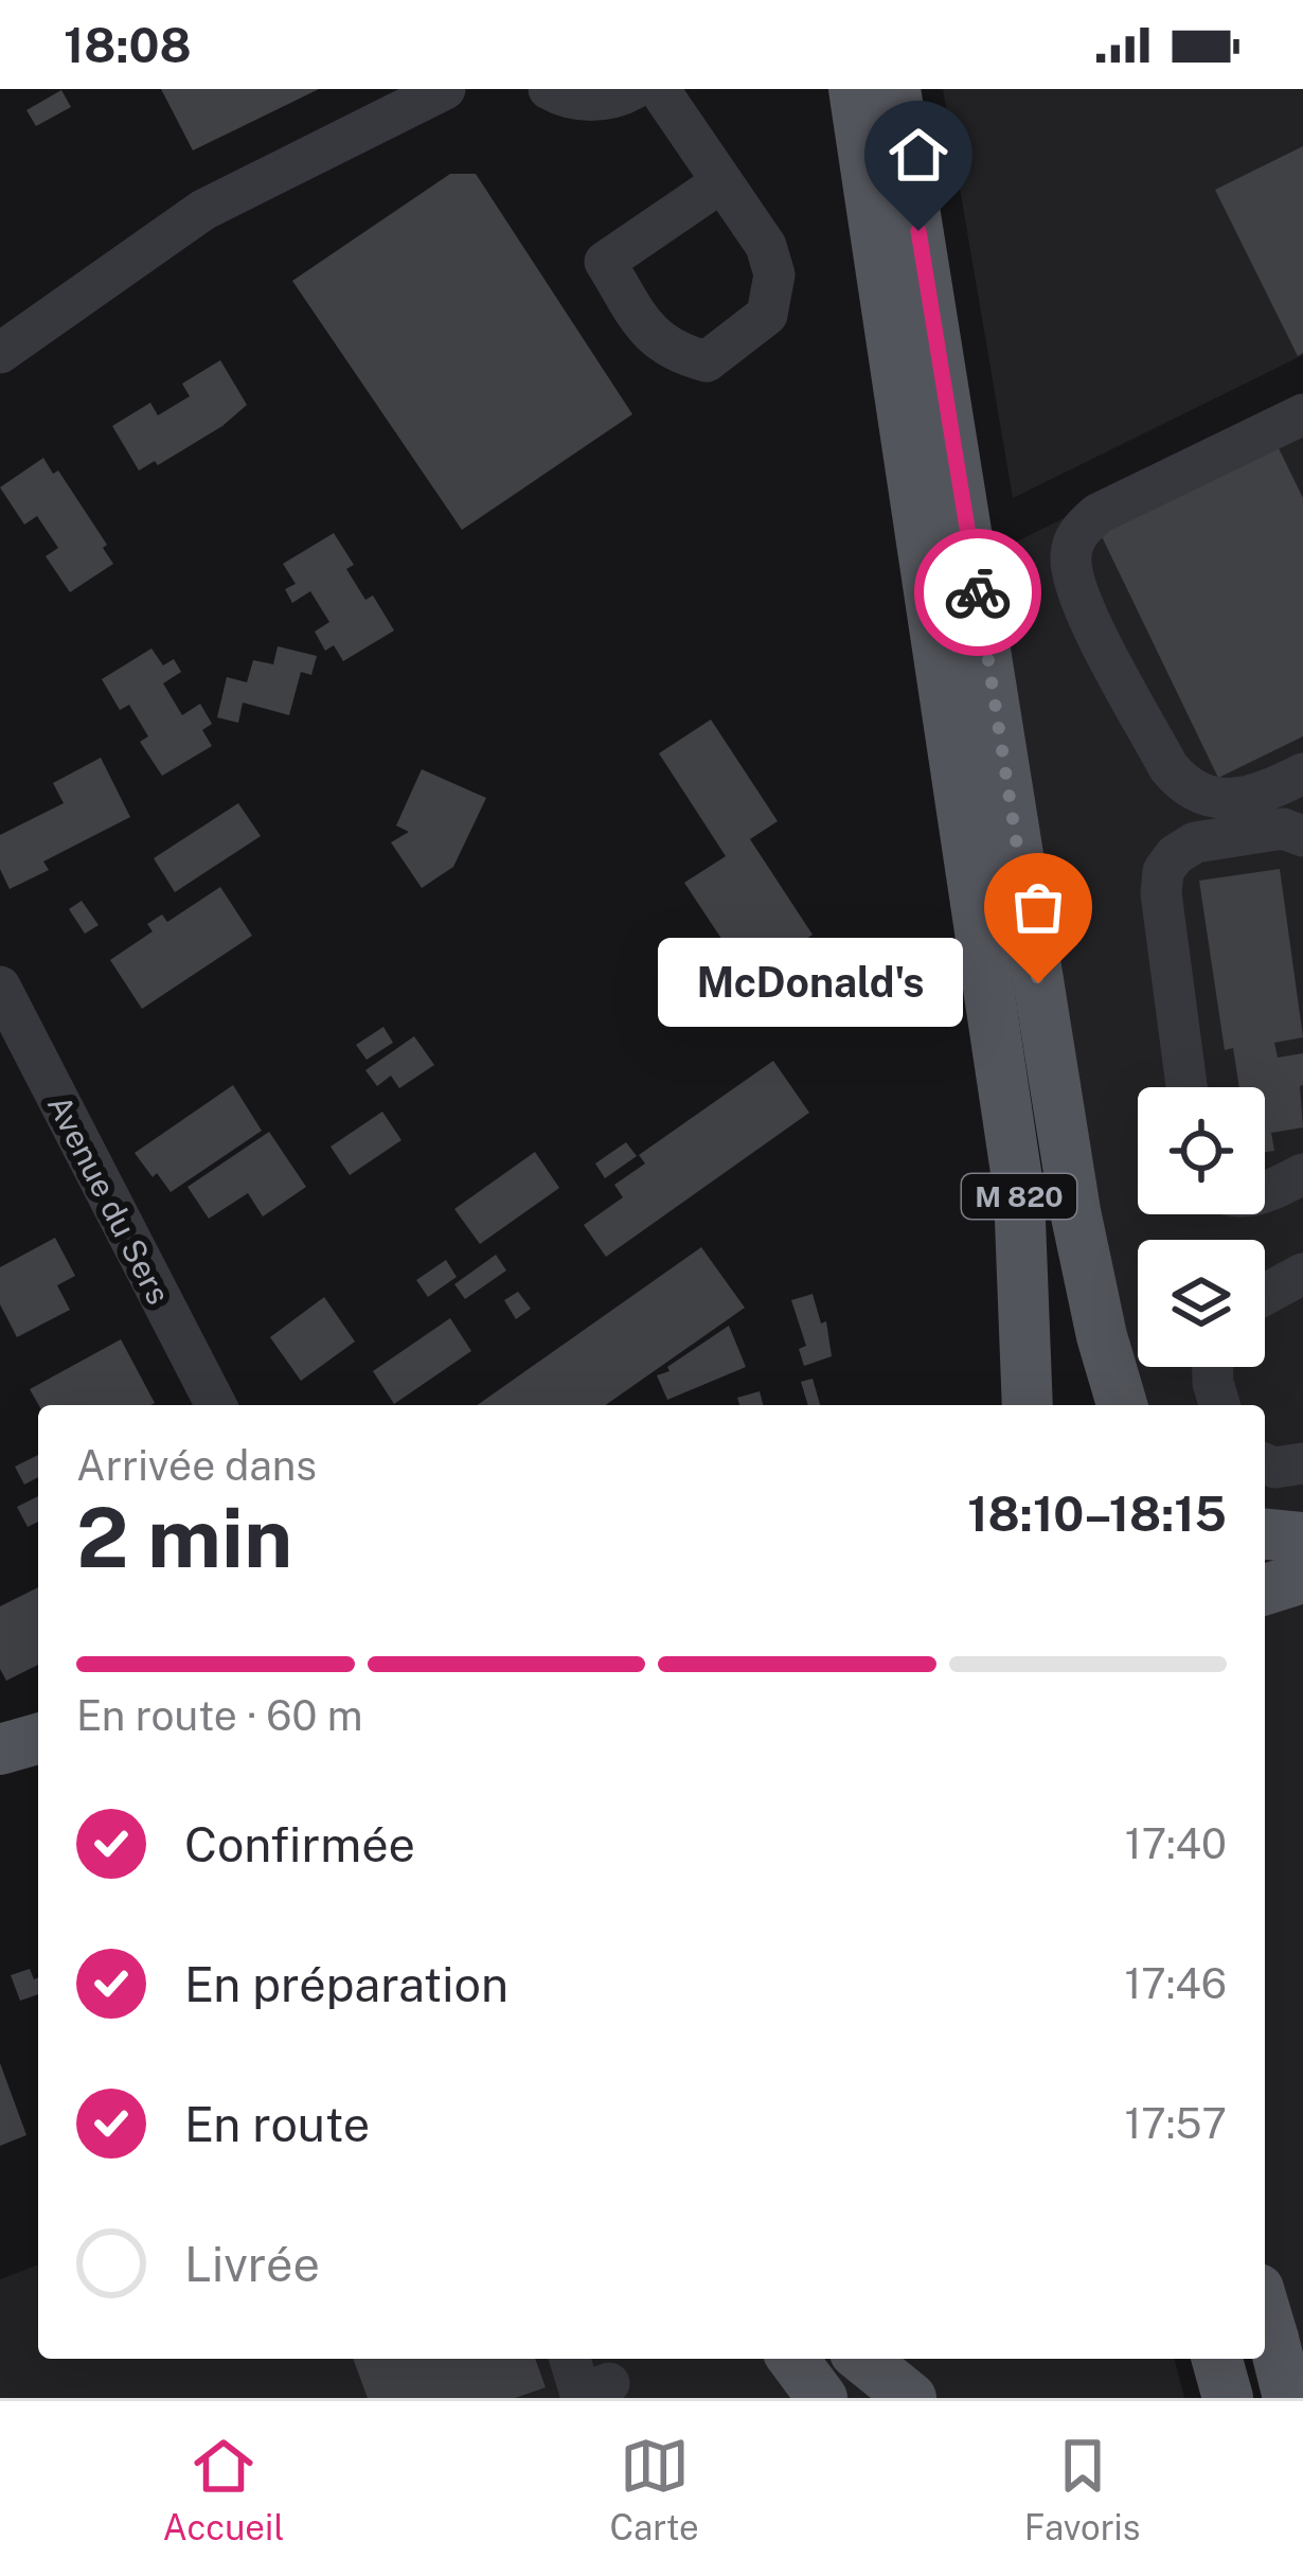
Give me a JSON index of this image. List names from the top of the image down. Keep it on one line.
{"streets":{"main road":["M 820"],"street":["Avenue du Sers"]},"places":["McDonald's"],"page":{"status":"18:08","bubble":"McDonald's","heading":["2 min","Arrivée dans","18:10–18:15"],"bar":"En route · 60 m","list":[["Confirmée","17:40"],["En préparation","17:46"],["En route","17:57"],"Livrée"],"tabs":["Accueil","Carte","Favoris"]}}
